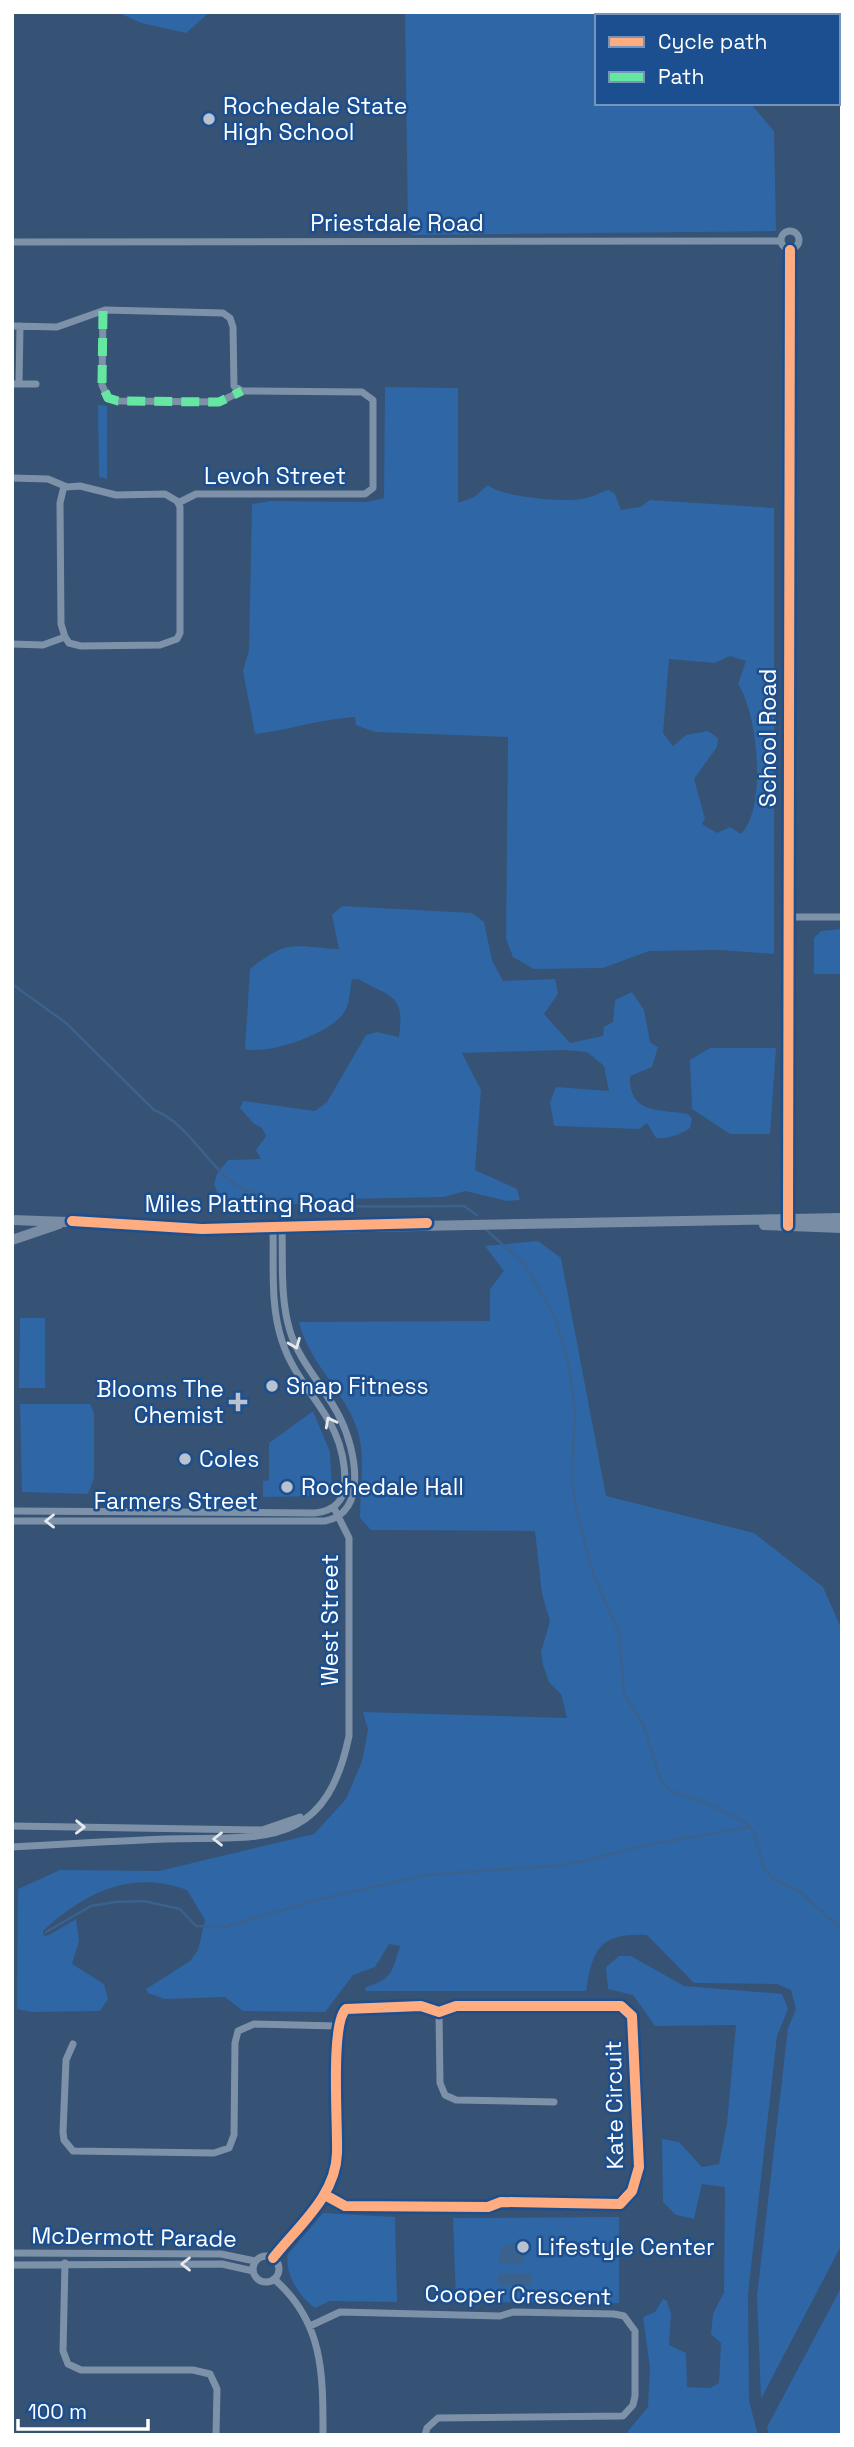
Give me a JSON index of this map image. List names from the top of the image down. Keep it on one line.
{"streets":{"main road":["Miles Platting Road"],"street":["Priestdale Road","Levoh Street","School Road","Farmers Street","West Street","Kate Circuit","McDermott Parade","Cooper Crescent"]},"crossings":[["Priestdale Road","School Road"],["School Road","Miles Platting Road"],["Farmers Street","West Street"]],"places":{"other":["Rochedale State High School","Snap Fitness","Coles","Rochedale Hall","Lifestyle Center"],"health":["Blooms The Chemist"]},"legend":["Cycle path","Path"],"scale_bar":"100 m"}
